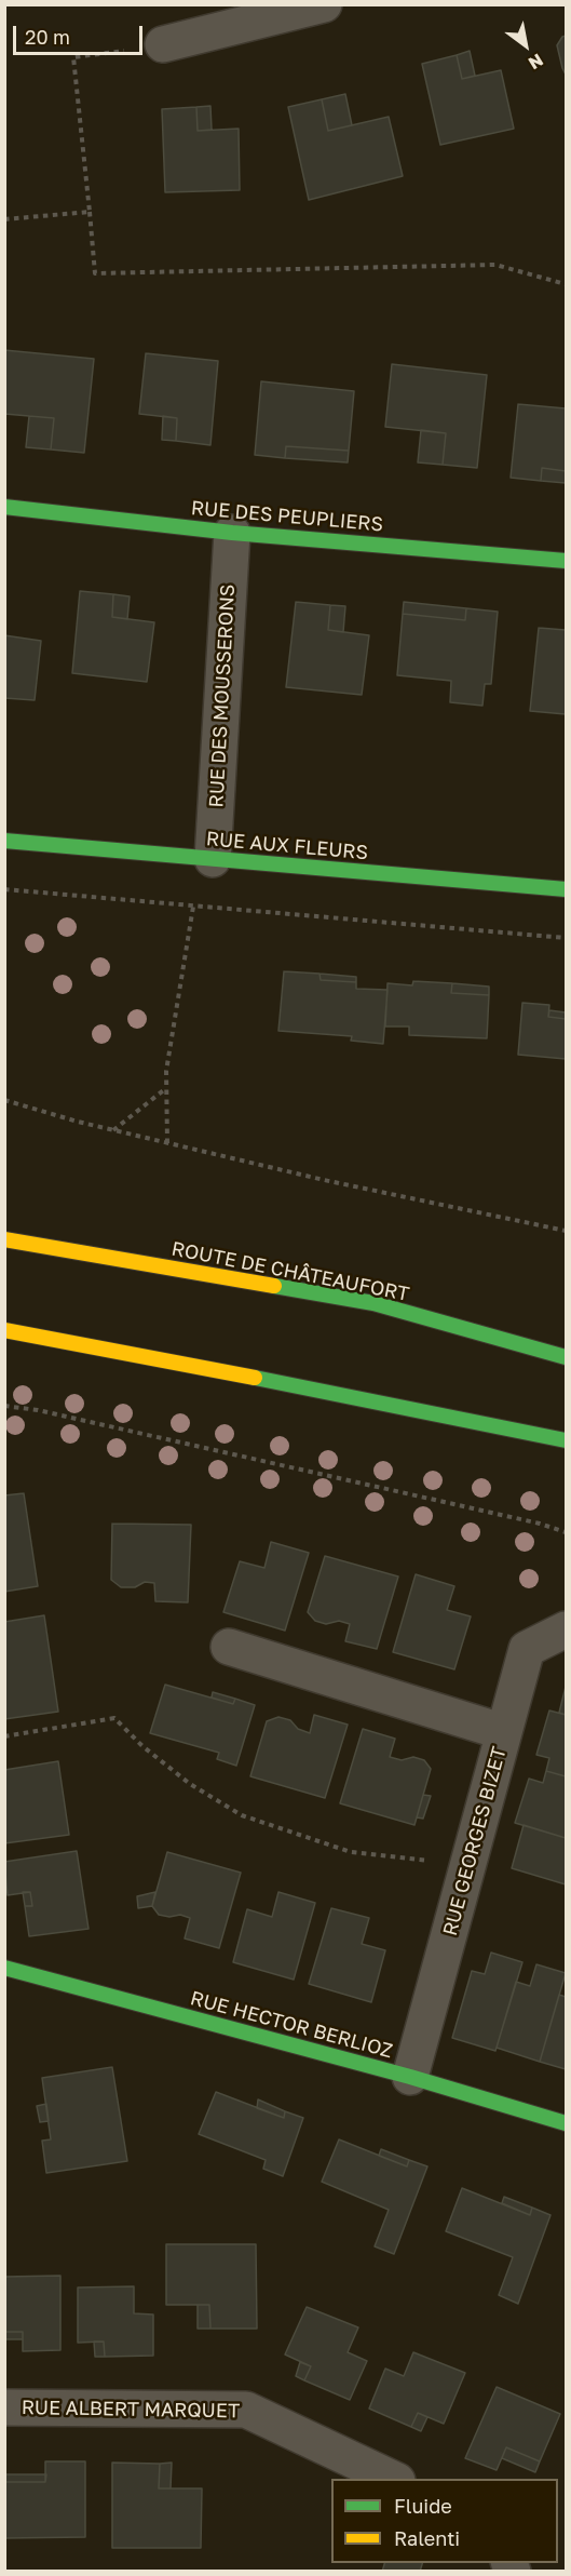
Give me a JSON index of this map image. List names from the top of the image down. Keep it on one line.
{"streets":{"street":["RUE DES PEUPLIERS","RUE DES MOUSSERONS","RUE AUX FLEURS","ROUTE DE CHÂTEAUFORT","RUE GEORGES BIZET","RUE HECTOR BERLIOZ","RUE ALBERT MARQUET"]},"crossings":[["RUE DES PEUPLIERS","RUE DES MOUSSERONS"],["RUE DES MOUSSERONS","RUE AUX FLEURS"],["RUE GEORGES BIZET","RUE HECTOR BERLIOZ"]],"legend":["Fluide","Ralenti"],"scale_bar":"20 m","north":"bottom right"}
